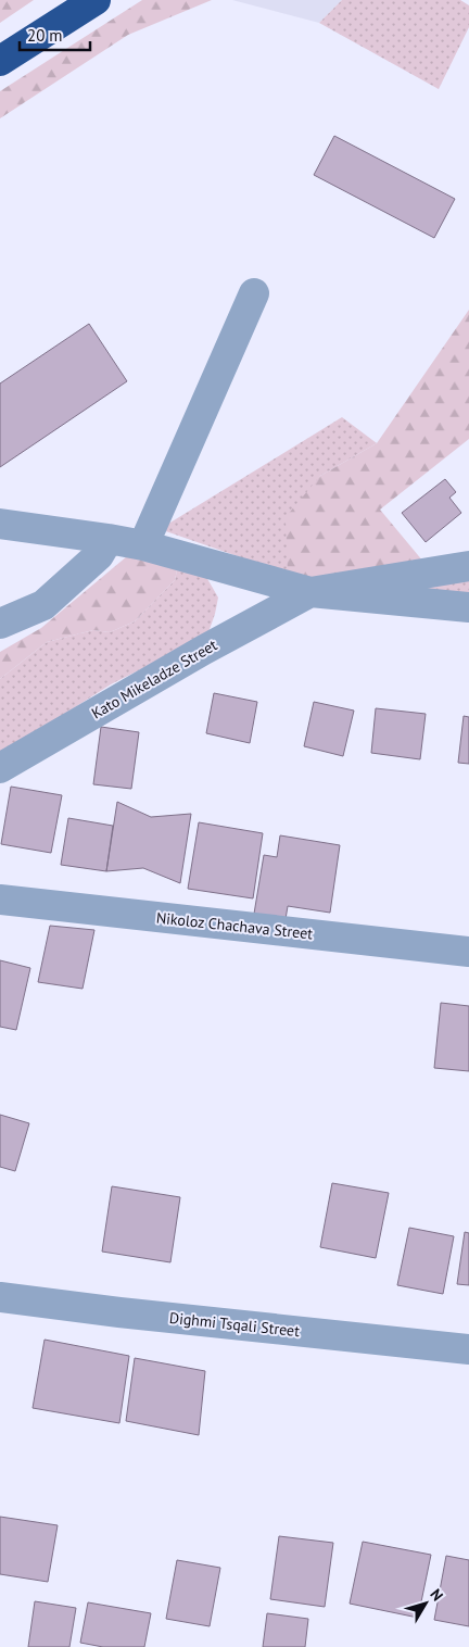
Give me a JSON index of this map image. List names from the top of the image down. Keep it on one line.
{"streets":{"street":["Kato Mikeladze Street","Nikoloz Chachava Street","Dighmi Tsqali Street"]},"scale_bar":"20 m","north":"top right"}
